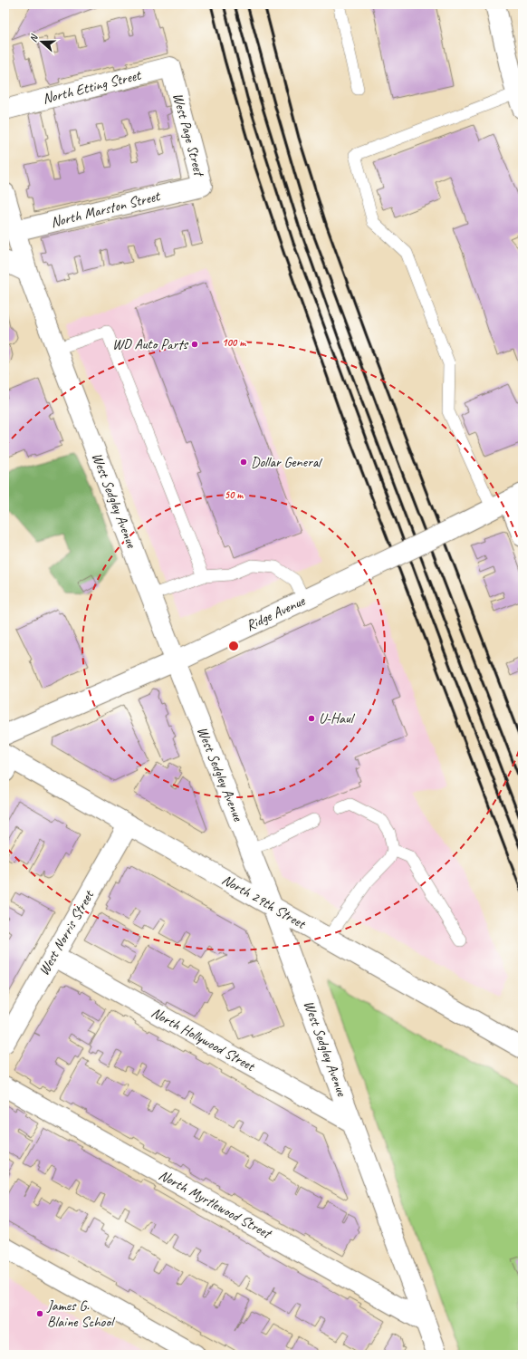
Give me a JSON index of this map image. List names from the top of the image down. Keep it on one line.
{"streets":{"street":["North Etting Street","West Page Street","North Marston Street","West Sedgley Avenue","Ridge Avenue","North 29th Street","West Norris Street","North Hollywood Street","North Myrtlewood Street"]},"crossings":[["North Etting Street","West Page Street"],["West Page Street","North Marston Street"],["North Marston Street","West Sedgley Avenue"],["West Sedgley Avenue","Ridge Avenue"],["West Sedgley Avenue","North 29th Street"],["West Sedgley Avenue","North Hollywood Street"],["West Sedgley Avenue","North Myrtlewood Street"],["North 29th Street","West Norris Street"],["West Norris Street","North Hollywood Street"]],"places":["WD Auto Parts","Dollar General","U-Haul","James G. Blaine School"],"north":"left","rings":["100 m","50 m"]}
